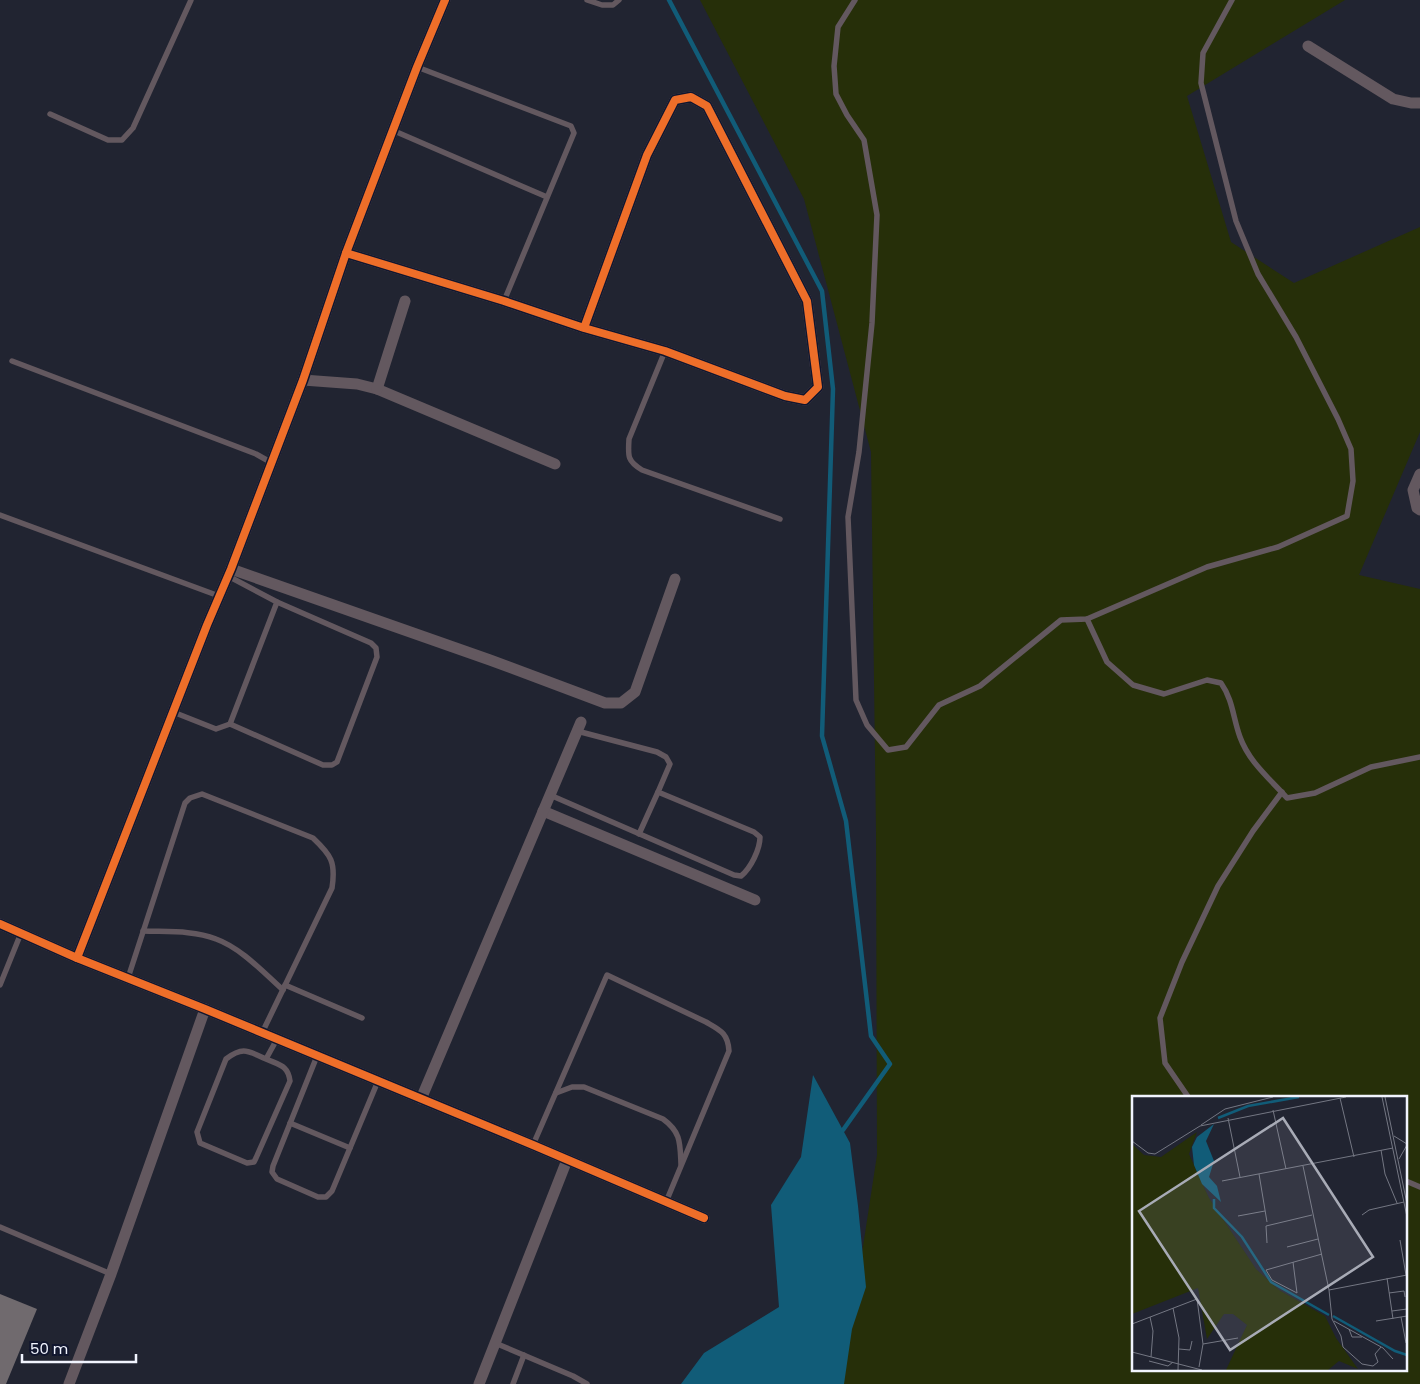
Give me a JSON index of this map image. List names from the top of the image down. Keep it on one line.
{"scale_bar":"50 m"}
